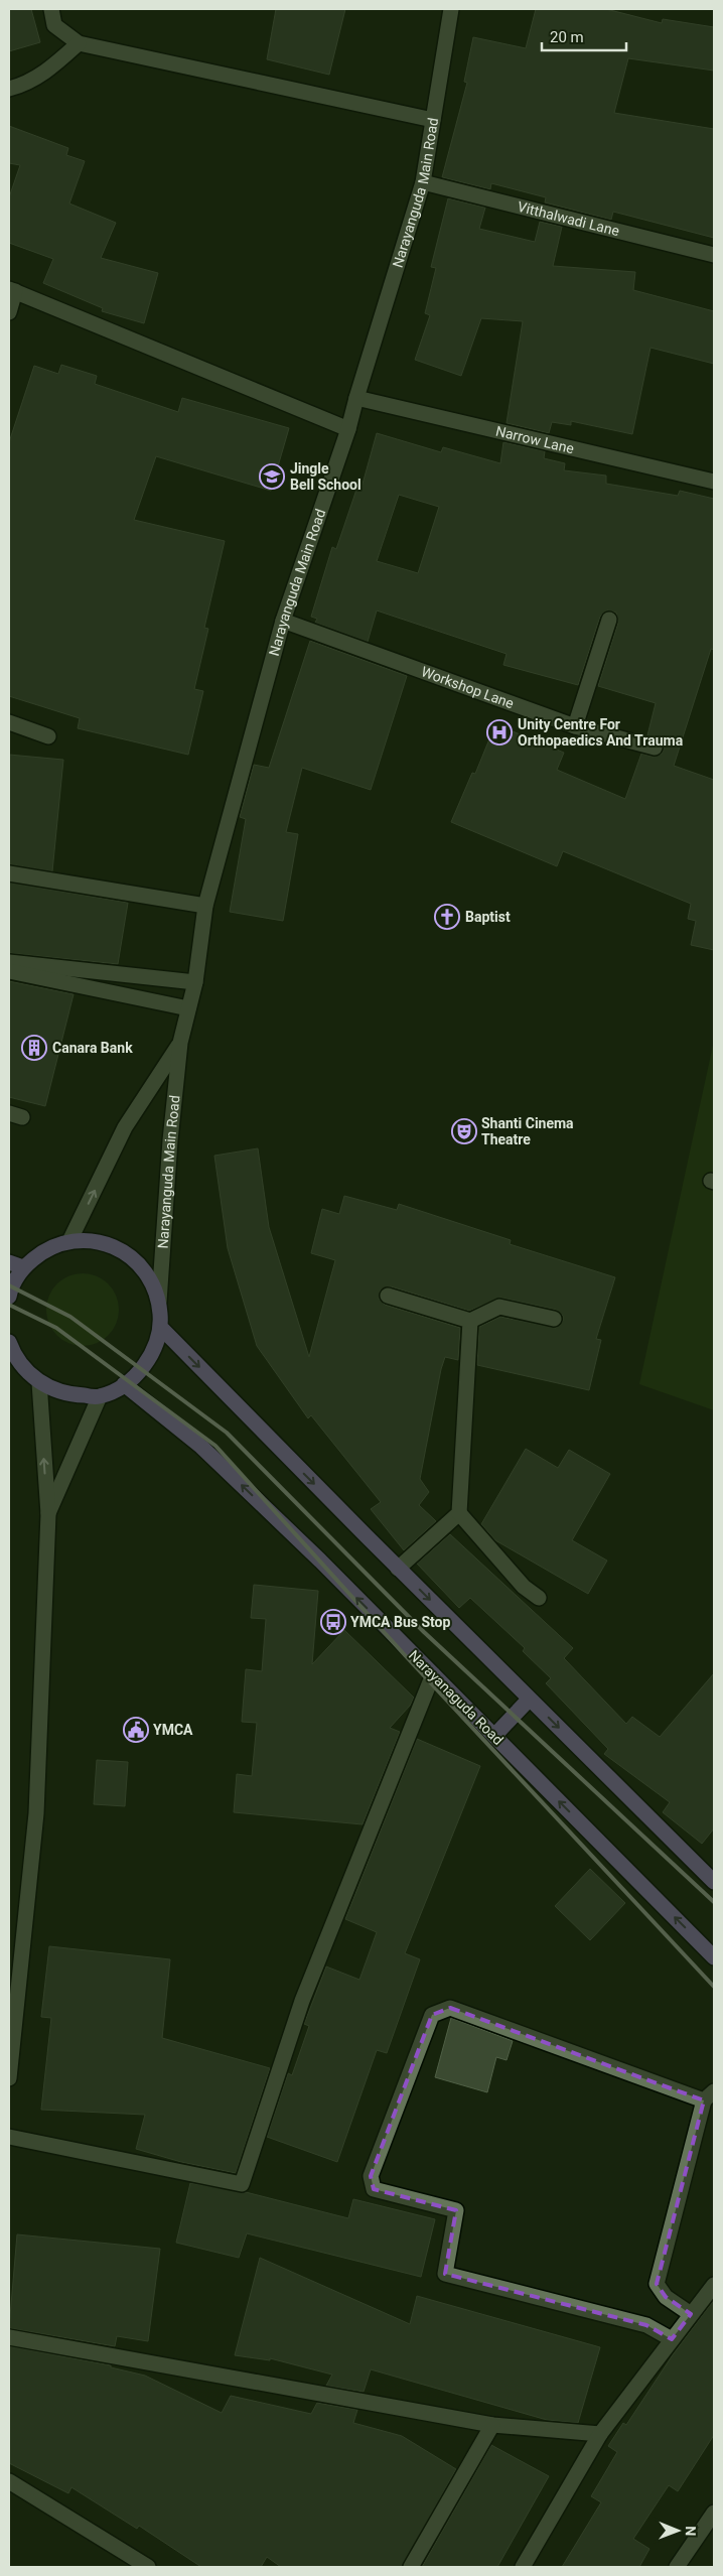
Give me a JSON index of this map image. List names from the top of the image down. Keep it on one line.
{"streets":{"main road":["Narayanaguda Road"],"street":["Narayanguda Main Road","Vitthalwadi Lane","Narrow Lane","Workshop Lane"]},"crossings":[["Narayanguda Main Road","Vitthalwadi Lane"],["Narayanguda Main Road","Narrow Lane"],["Narayanguda Main Road","Workshop Lane"]],"places":{"school or university":["Jingle Bell School"],"hospital":["Unity Centre For Orthopaedics And Trauma"],"church":["Baptist"],"building":["Canara Bank"],"theatre":["Shanti Cinema Theatre"],"bus stop":["YMCA Bus Stop"],"public building":["YMCA"]},"scale_bar":"20 m","north":"right"}
